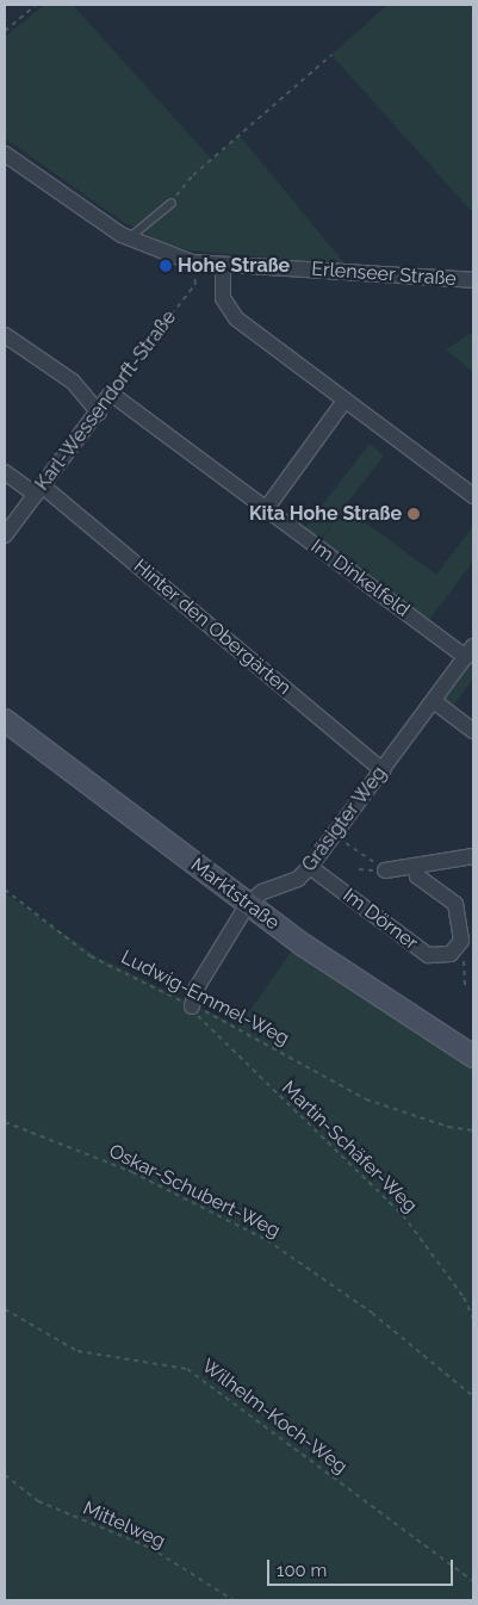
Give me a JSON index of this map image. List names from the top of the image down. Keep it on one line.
{"streets":{"street":["Erlenseer Straße","Karl-Wessendorft-Straße","Im Dinkelfeld","Hinter den Obergärten","Gräsigter Weg","Marktstraße","Im Dörner"],"path":["Ludwig-Emmel-Weg","Martin-Schäfer-Weg","Oskar-Schubert-Weg","Wilhelm-Koch-Weg","Mittelweg"]},"crossings":[["Erlenseer Straße","Karl-Wessendorft-Straße"],["Karl-Wessendorft-Straße","Im Dinkelfeld"],["Karl-Wessendorft-Straße","Hinter den Obergärten"],["Im Dinkelfeld","Gräsigter Weg"],["Hinter den Obergärten","Gräsigter Weg"],["Gräsigter Weg","Marktstraße"],["Gräsigter Weg","Im Dörner"],["Gräsigter Weg","Ludwig-Emmel-Weg"],["Gräsigter Weg","Martin-Schäfer-Weg"],["Ludwig-Emmel-Weg","Martin-Schäfer-Weg"]],"places":["Hohe Straße","Kita Hohe Straße"],"scale_bar":"100 m"}
